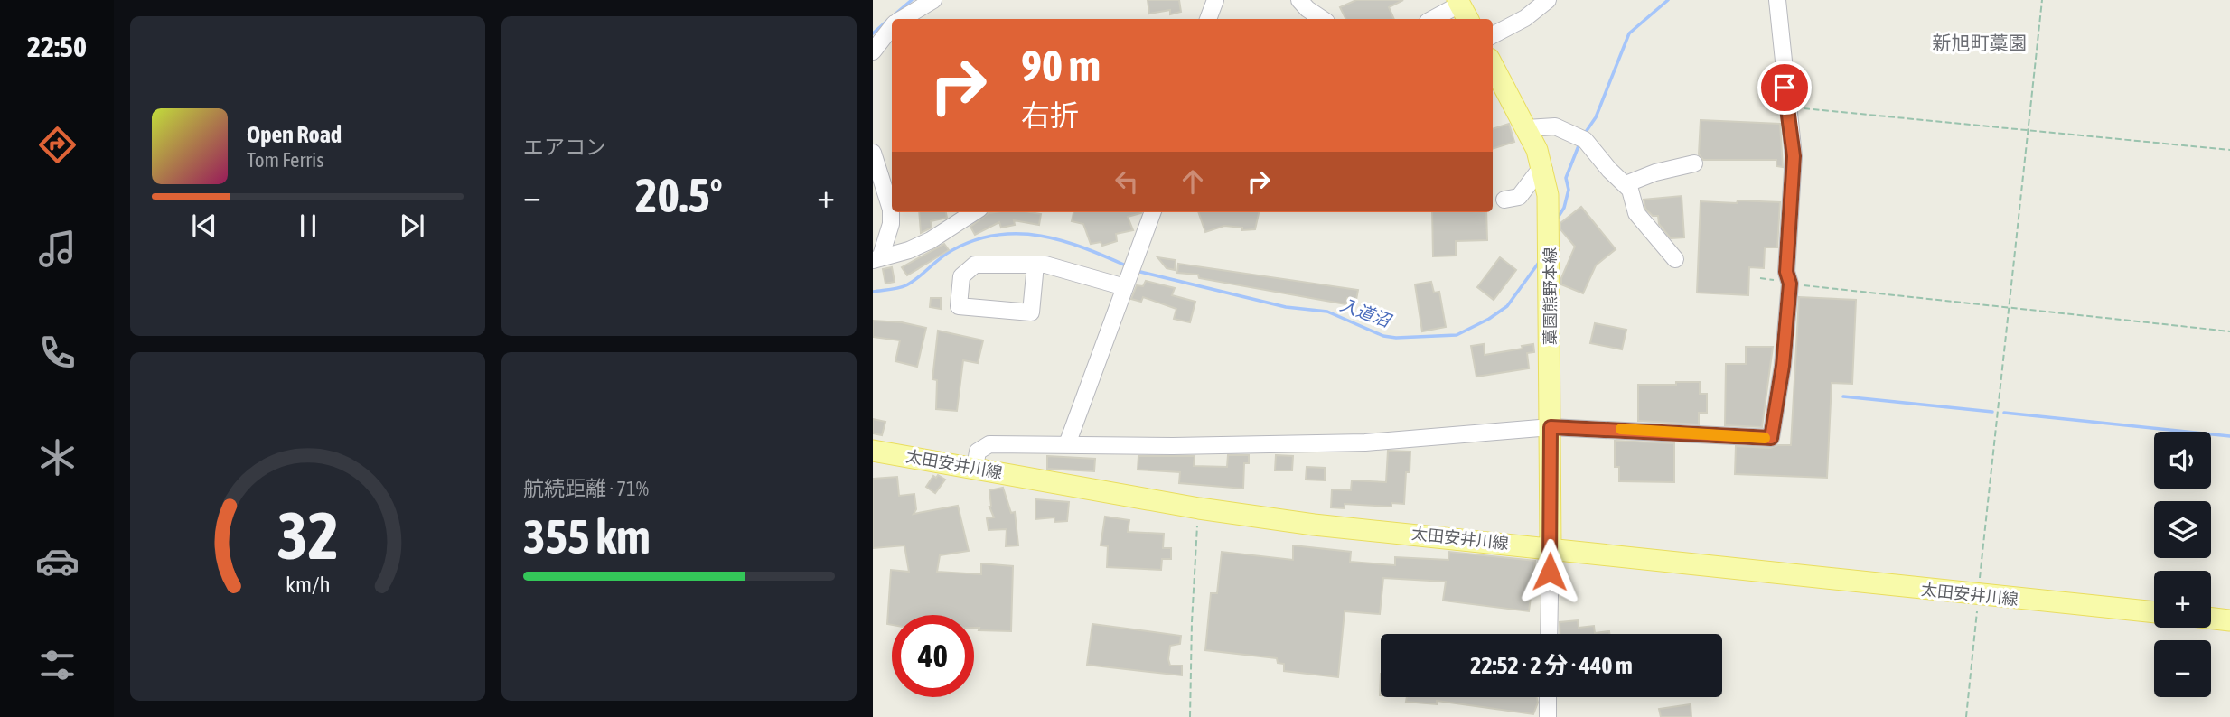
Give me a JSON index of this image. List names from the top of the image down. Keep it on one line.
{"streets":{"main road":["藁園熊野本線","太田安井川線"]},"crossings":[["藁園熊野本線","太田安井川線"]],"districts":["新旭町藁園"],"water":["入道沼"],"page":{"tabs":"22:50","tile":["エアコン",["航続距離 · 71%","355 km"]],"turn":["90 m","右折"],"song":["Open Road","Tom Ferris"],"heat":["−","20.5°","+"],"map_buttons":["+","−"],"limit":"40","trip":"22:52 · 2 分 · 440 m","gauge":["32","km/h"]}}
